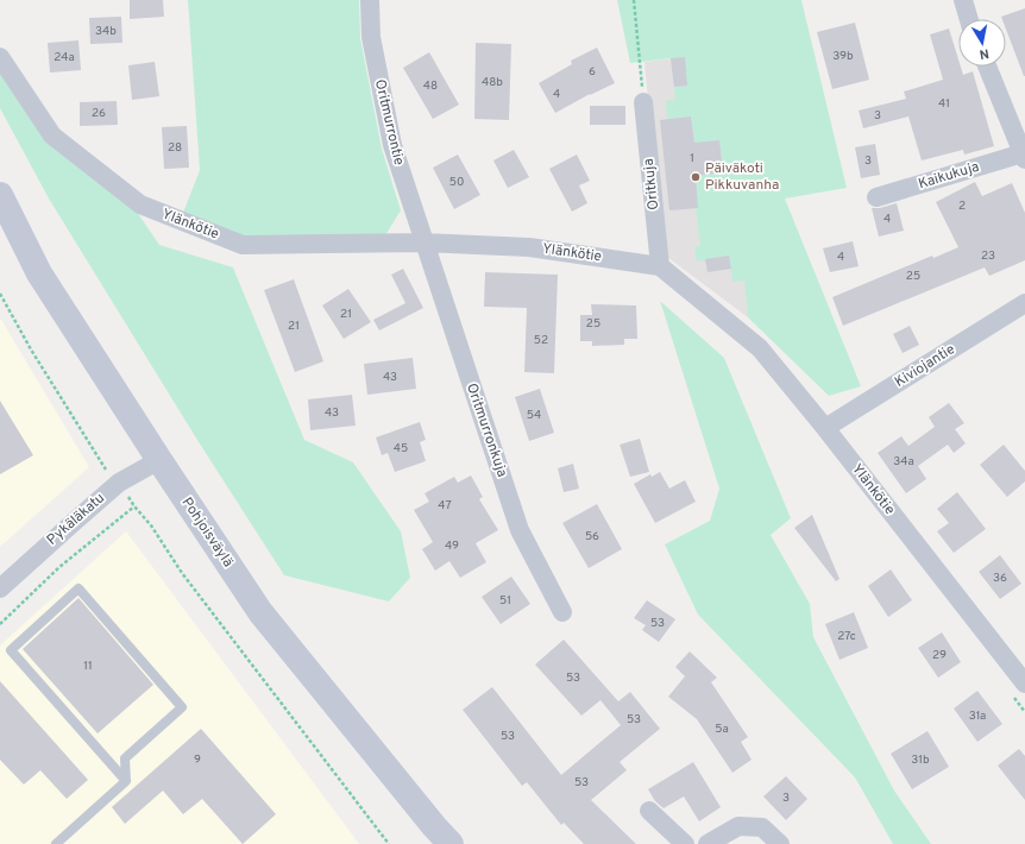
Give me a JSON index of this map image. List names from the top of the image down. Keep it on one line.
{"streets":{"main road":["Pohjoisväylä"],"street":["Oritmurrontie","Kaikukuja","Oritkuja","Ylänkötie","Kiviojantie","Oritmurronkuja","Pykäläkatu"]},"crossings":[["Oritmurrontie","Ylänkötie"],["Oritmurrontie","Oritmurronkuja"],["Oritkuja","Ylänkötie"],["Ylänkötie","Kiviojantie"],["Ylänkötie","Oritmurronkuja"],["Pykäläkatu","Pohjoisväylä"]],"places":["Päiväkoti Pikkuvanha"],"house_numbers":["34b","39b","24a","6","48b","48","4","41","26","3","28","1","3","50","2","4","23","4","25","21","25","21","52","43","43","54","45","34a","47","56","49","36","51","53","27c","29","11","53","31a","53","5a","53","9","31b","53","3"],"north":"bottom"}
